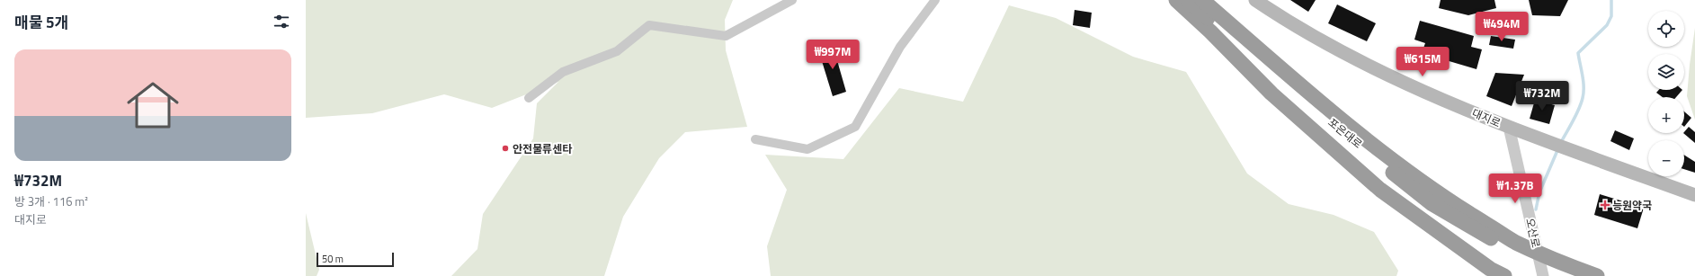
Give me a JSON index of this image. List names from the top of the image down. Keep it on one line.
{"streets":{"highway":["포은대로"],"main road":["대지로"],"street":["오산로"]},"crossings":[["대지로","오산로"]],"places":{"other":["안전물류센타"],"health":["능원약국"]},"scale_bar":"50 m","page":{"heading":"매물 5개","map_buttons":["+","−"],"price":["₩494M","₩997M","₩615M","₩732M","₩1.37B"],"list":[{"name":"₩732M","note":"방 3개 · 116 m² · 대지로"}],"scale":"50 m"}}
